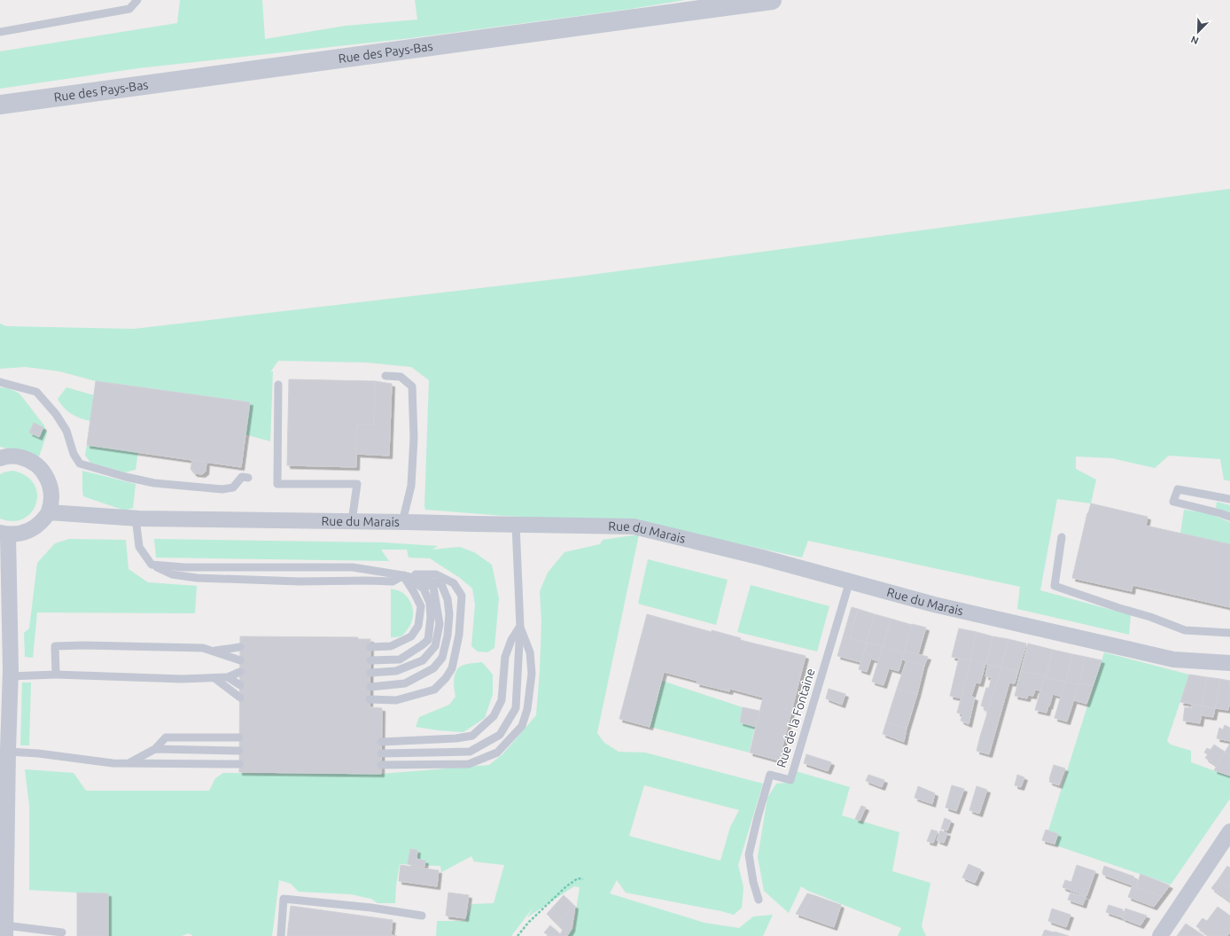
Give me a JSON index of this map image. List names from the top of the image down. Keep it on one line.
{"streets":{"street":["Rue des Pays-Bas","Rue du Marais"],"lane":["Rue de la Fontaine"]},"crossings":[["Rue du Marais","Rue de la Fontaine"]],"north":"bottom left"}
